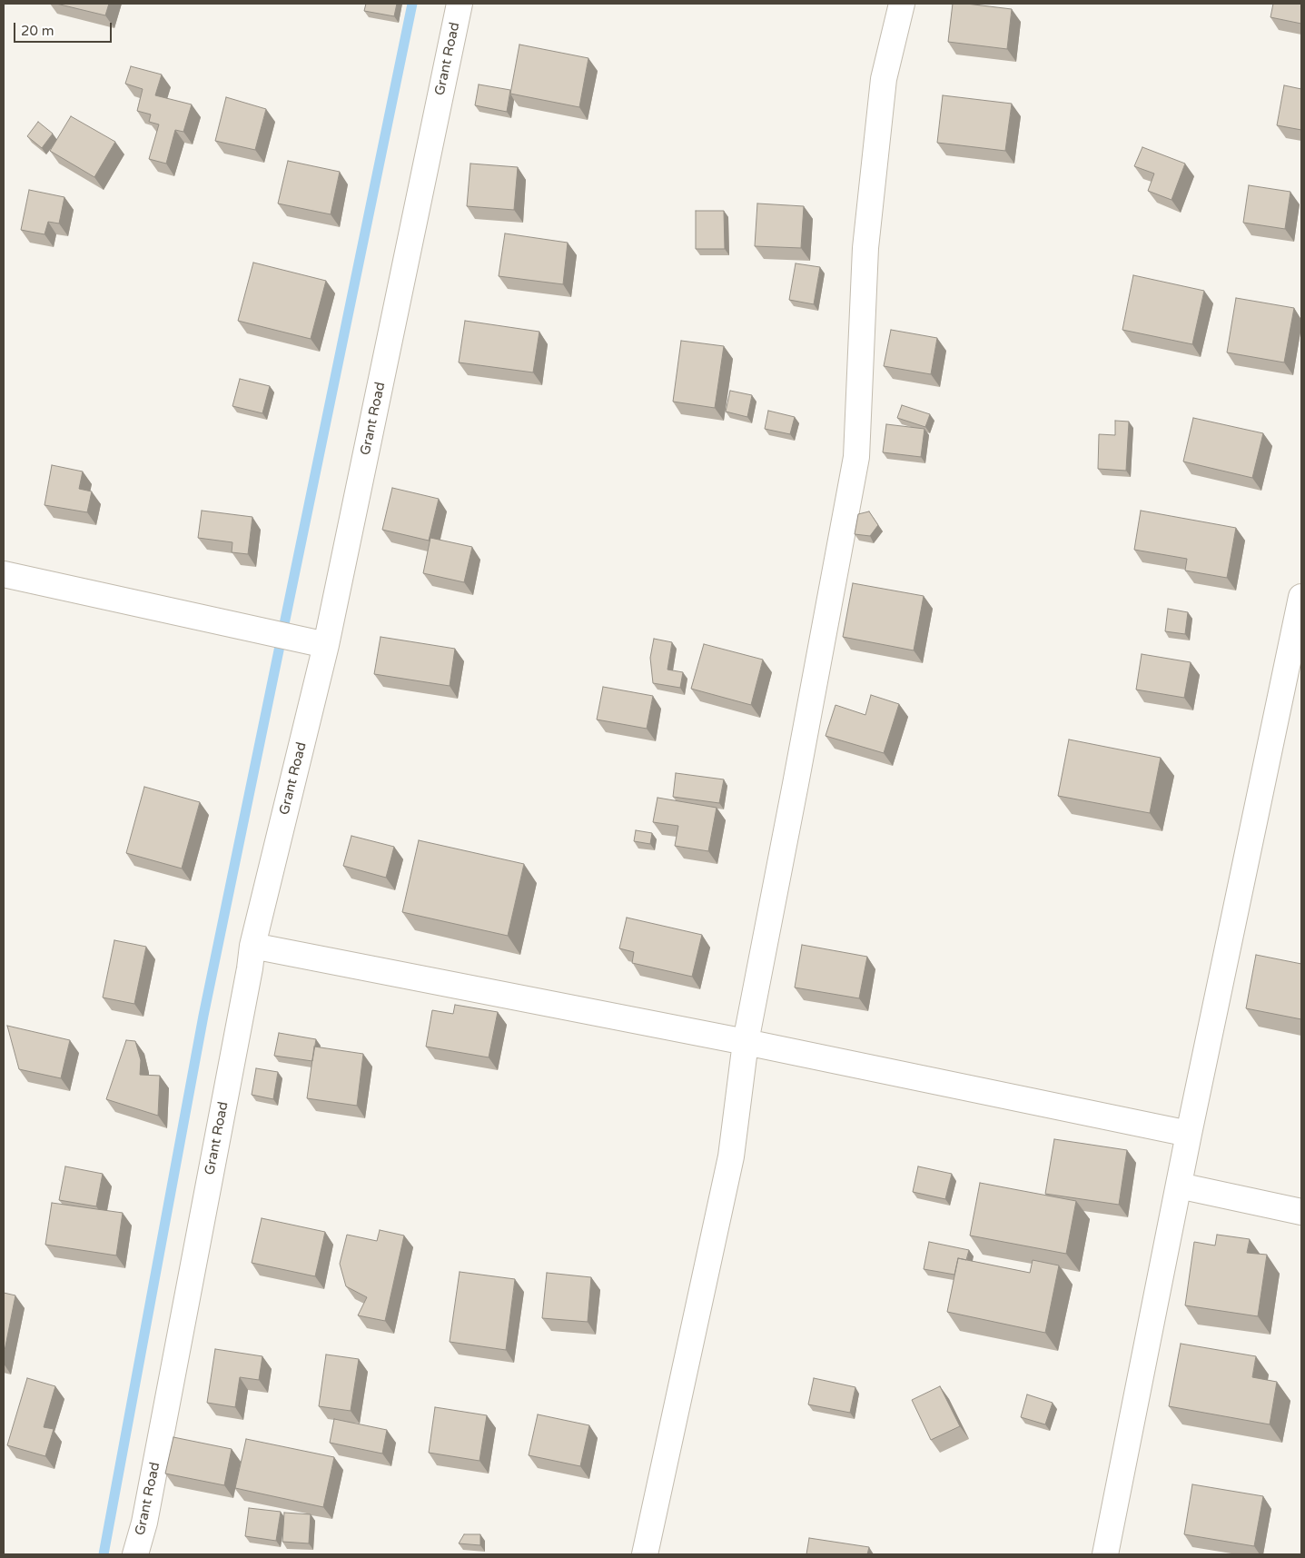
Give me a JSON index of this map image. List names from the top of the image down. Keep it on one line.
{"streets":{"street":["Grant Road"]},"scale_bar":"20 m"}
